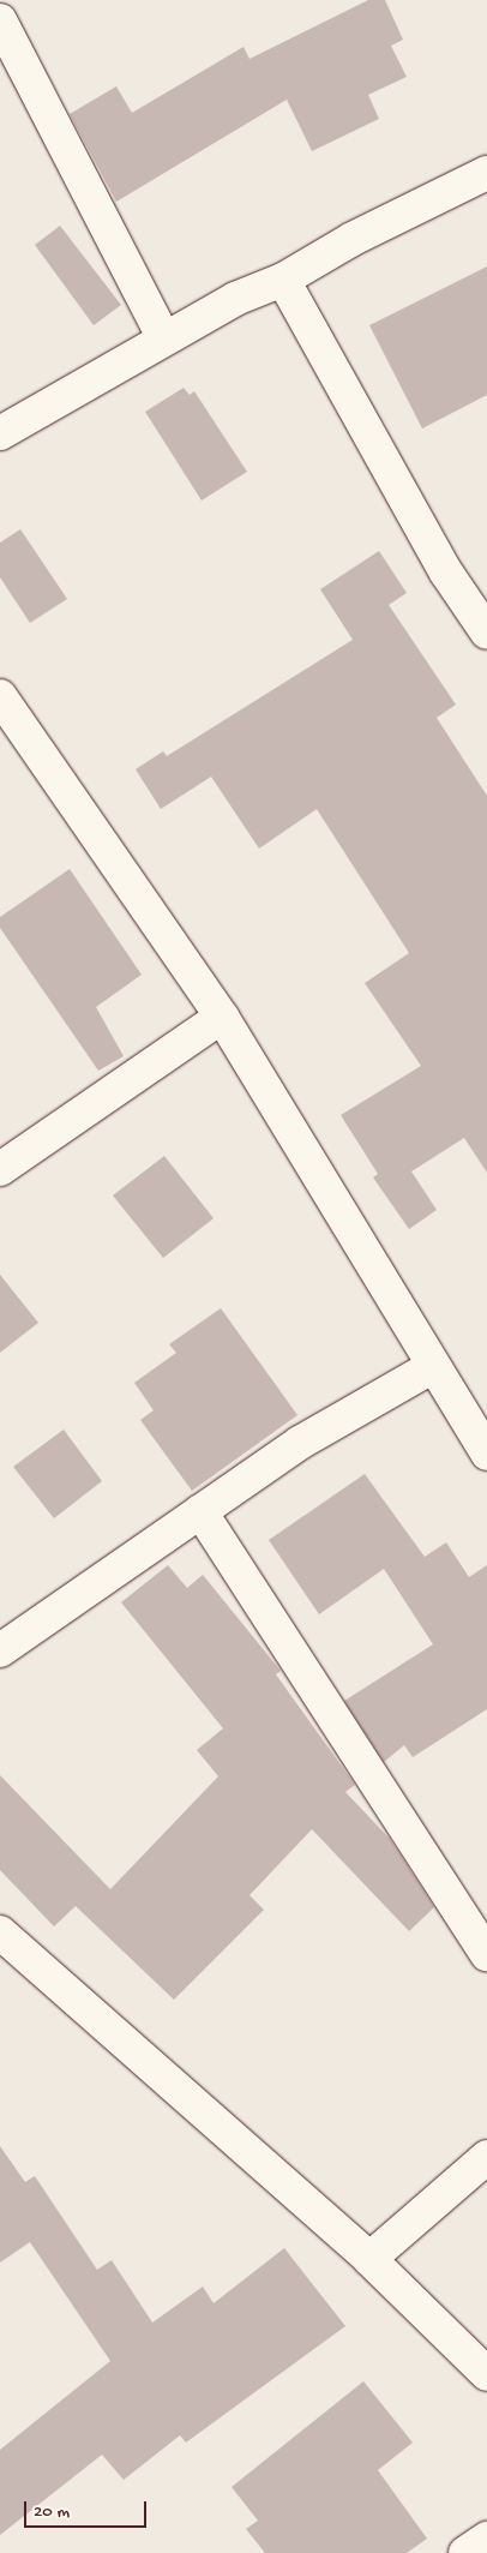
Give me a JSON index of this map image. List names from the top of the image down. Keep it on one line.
{"scale_bar":"20 m"}
